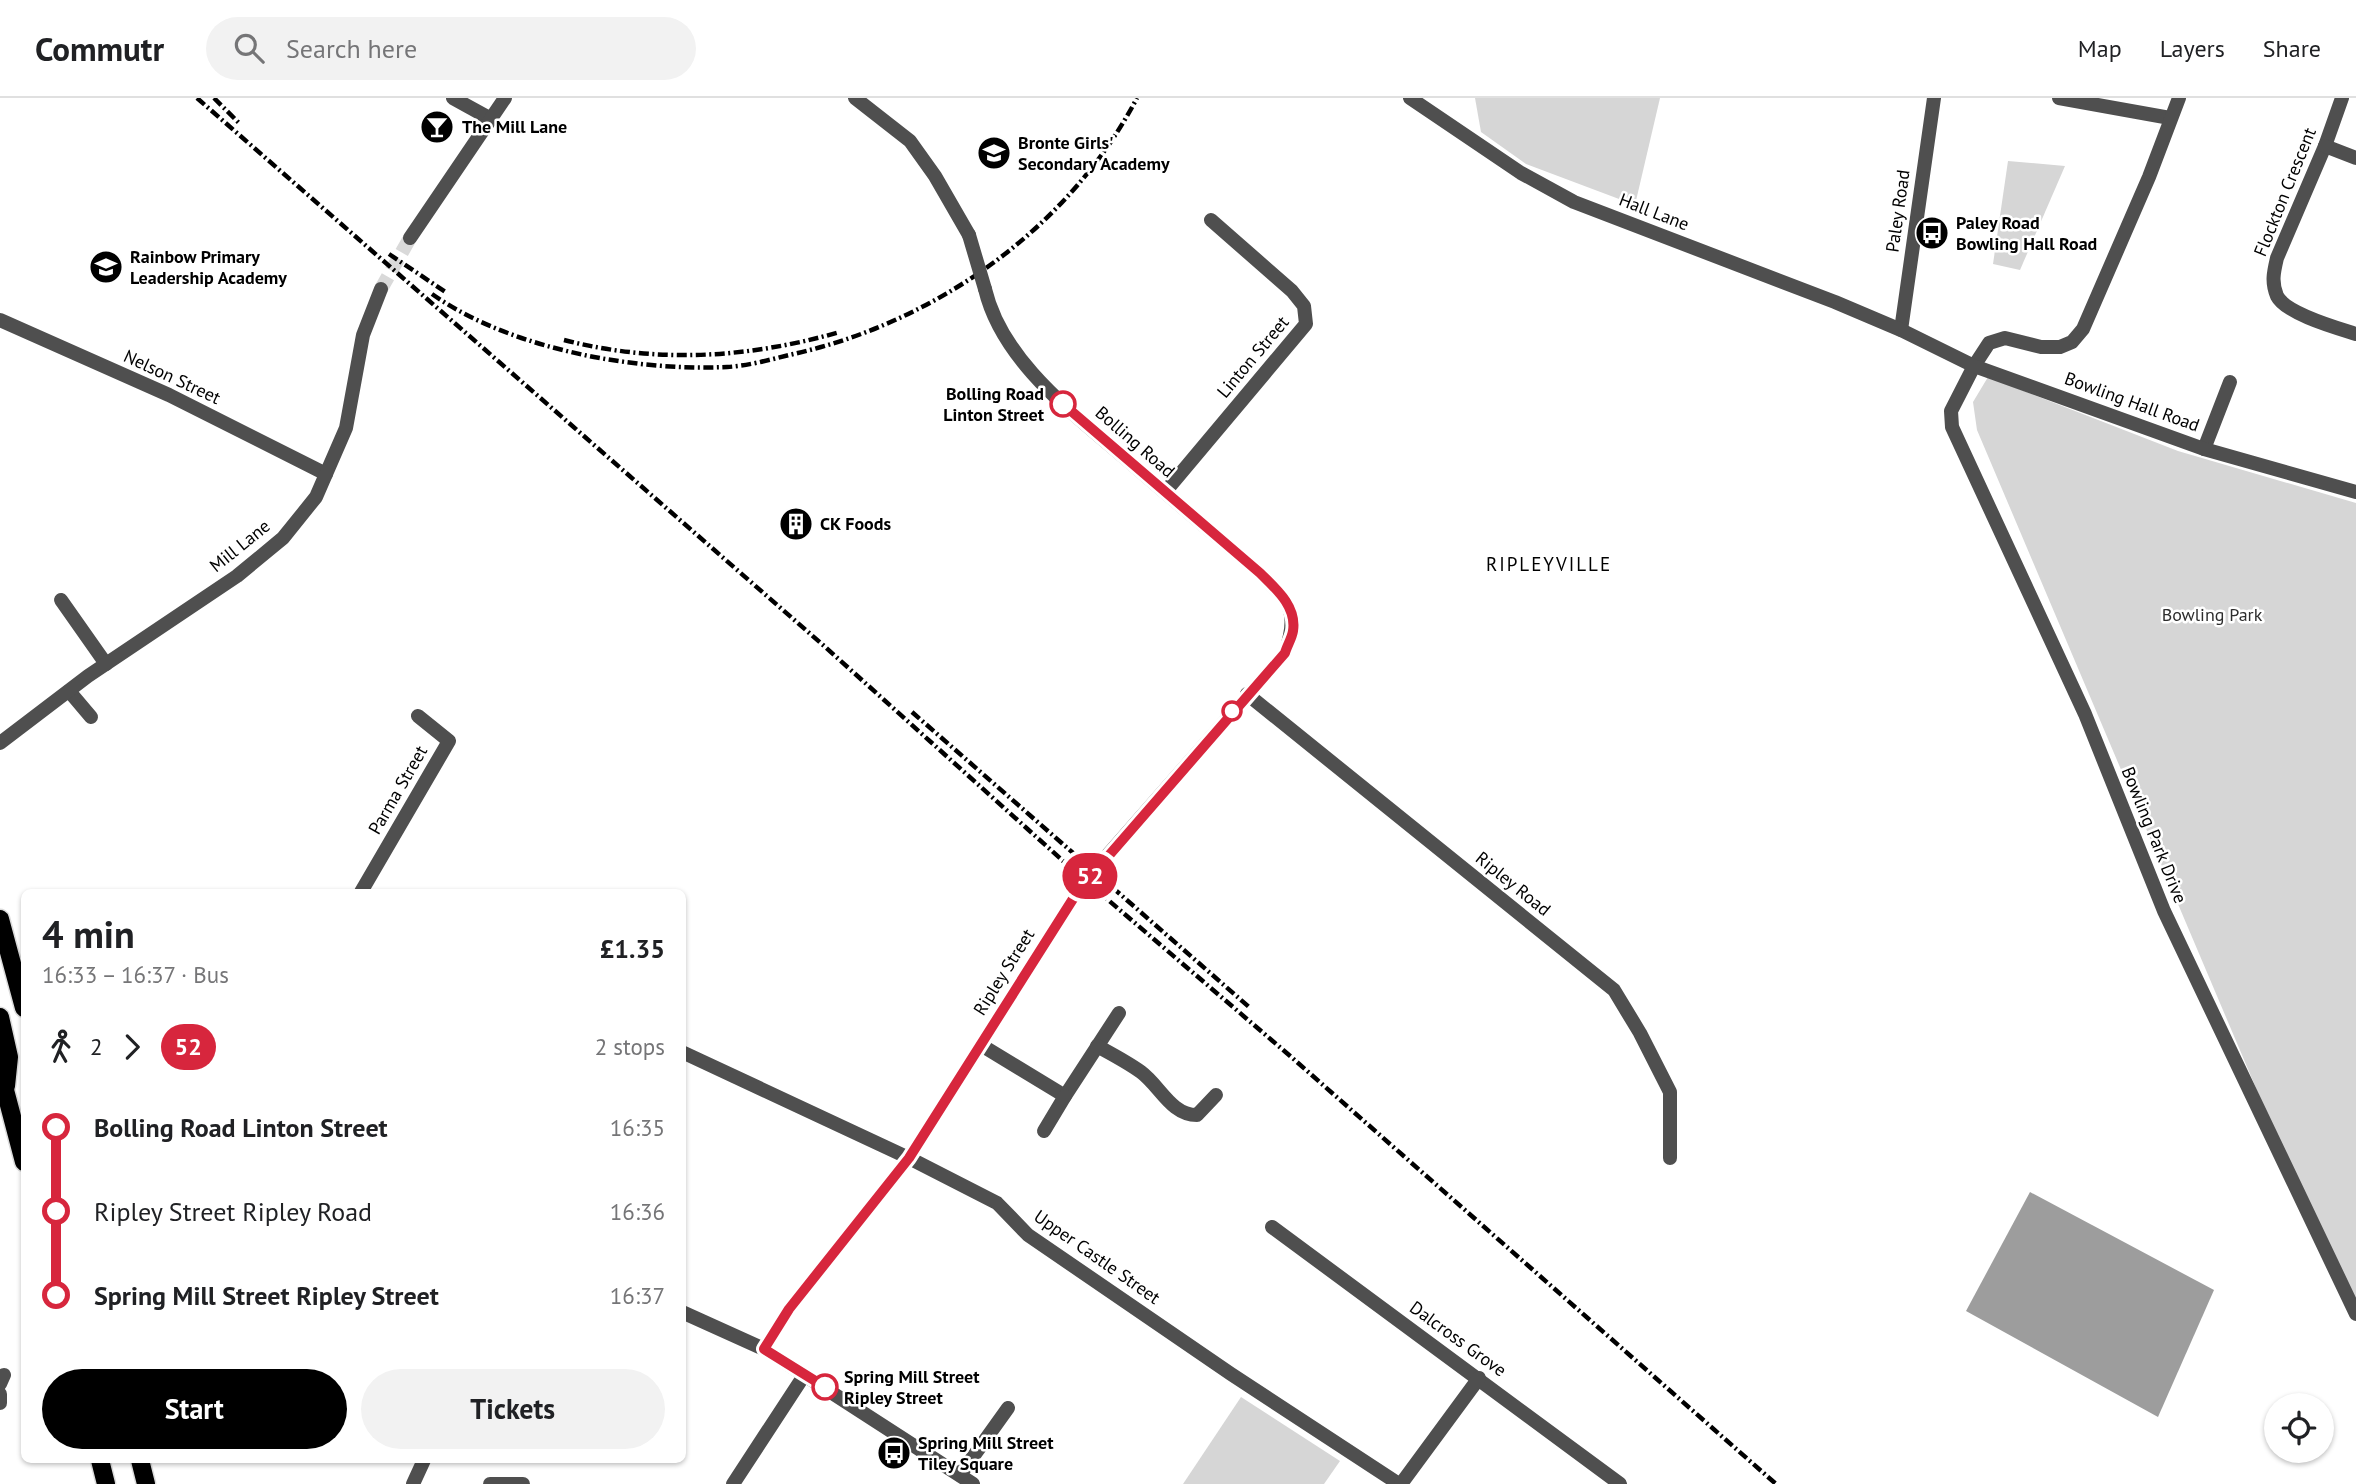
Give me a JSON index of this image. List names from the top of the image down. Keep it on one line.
{"streets":{"street":["Flockton Crescent","Paley Road","Hall Lane","Linton Street","Nelson Street","Bowling Hall Road","Bolling Road","Mill Lane","Parma Street","Bowling Park Drive","Ripley Road","Ripley Street","Upper Castle Street","Dalcross Grove"]},"crossings":[["Paley Road","Hall Lane"],["Paley Road","Bowling Hall Road"],["Hall Lane","Bowling Hall Road"],["Linton Street","Bolling Road"],["Nelson Street","Mill Lane"],["Bowling Hall Road","Bowling Park Drive"],["Bolling Road","Ripley Street"],["Ripley Road","Ripley Street"],["Ripley Street","Upper Castle Street"]],"districts":["RIPLEYVILLE"],"parks":["Bowling Park"],"places":{"bar":["The Mill Lane"],"school or university":["Bronte Girls' Secondary Academy","Rainbow Primary Leadership Academy"],"bus stop":["Paley Road Bowling Hall Road","Spring Mill Street Tiley Square"],"other":["Bolling Road Linton Street","Spring Mill Street Ripley Street"],"building":["CK Foods"]},"lines":["bus line 52"],"page":{"header":"Commutr","search":"Search here","nav":["Map","Layers","Share"],"on_map":"52","heading":["4 min","16:33 – 16:37 · Bus","£1.35"],"legs":["2","52","2 stops"],"list":[{"name":"Bolling Road Linton Street","value":"16:35"},{"name":"Ripley Street Ripley Road","value":"16:36"},{"name":"Spring Mill Street Ripley Street","value":"16:37"}],"buttons":["Start","Tickets"]}}
